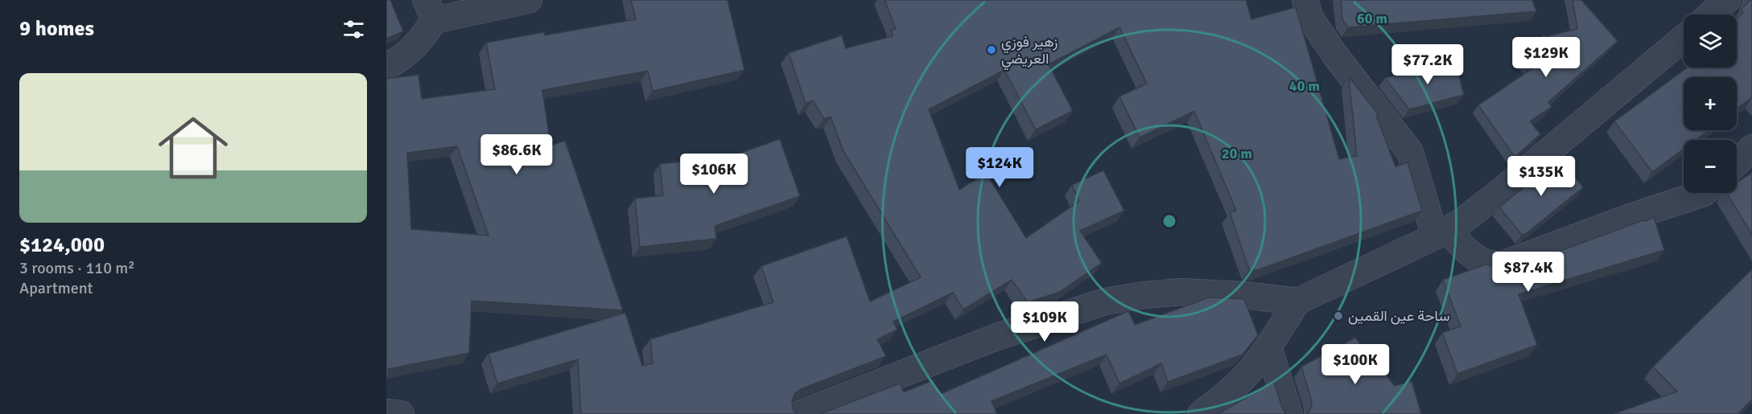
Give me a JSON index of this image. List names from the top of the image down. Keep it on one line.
{"places":["زهير فوزي العريضي","ساحة عين القمين"],"page":{"heading":"9 homes","map_buttons":["+","−"],"price":["$129K","$77.2K","$86.6K","$124K","$106K","$135K","$87.4K","$109K","$100K"],"list":[{"name":"$124,000","note":"3 rooms · 110 m² · Apartment"}]},"rings":["60 m","40 m","20 m"]}
